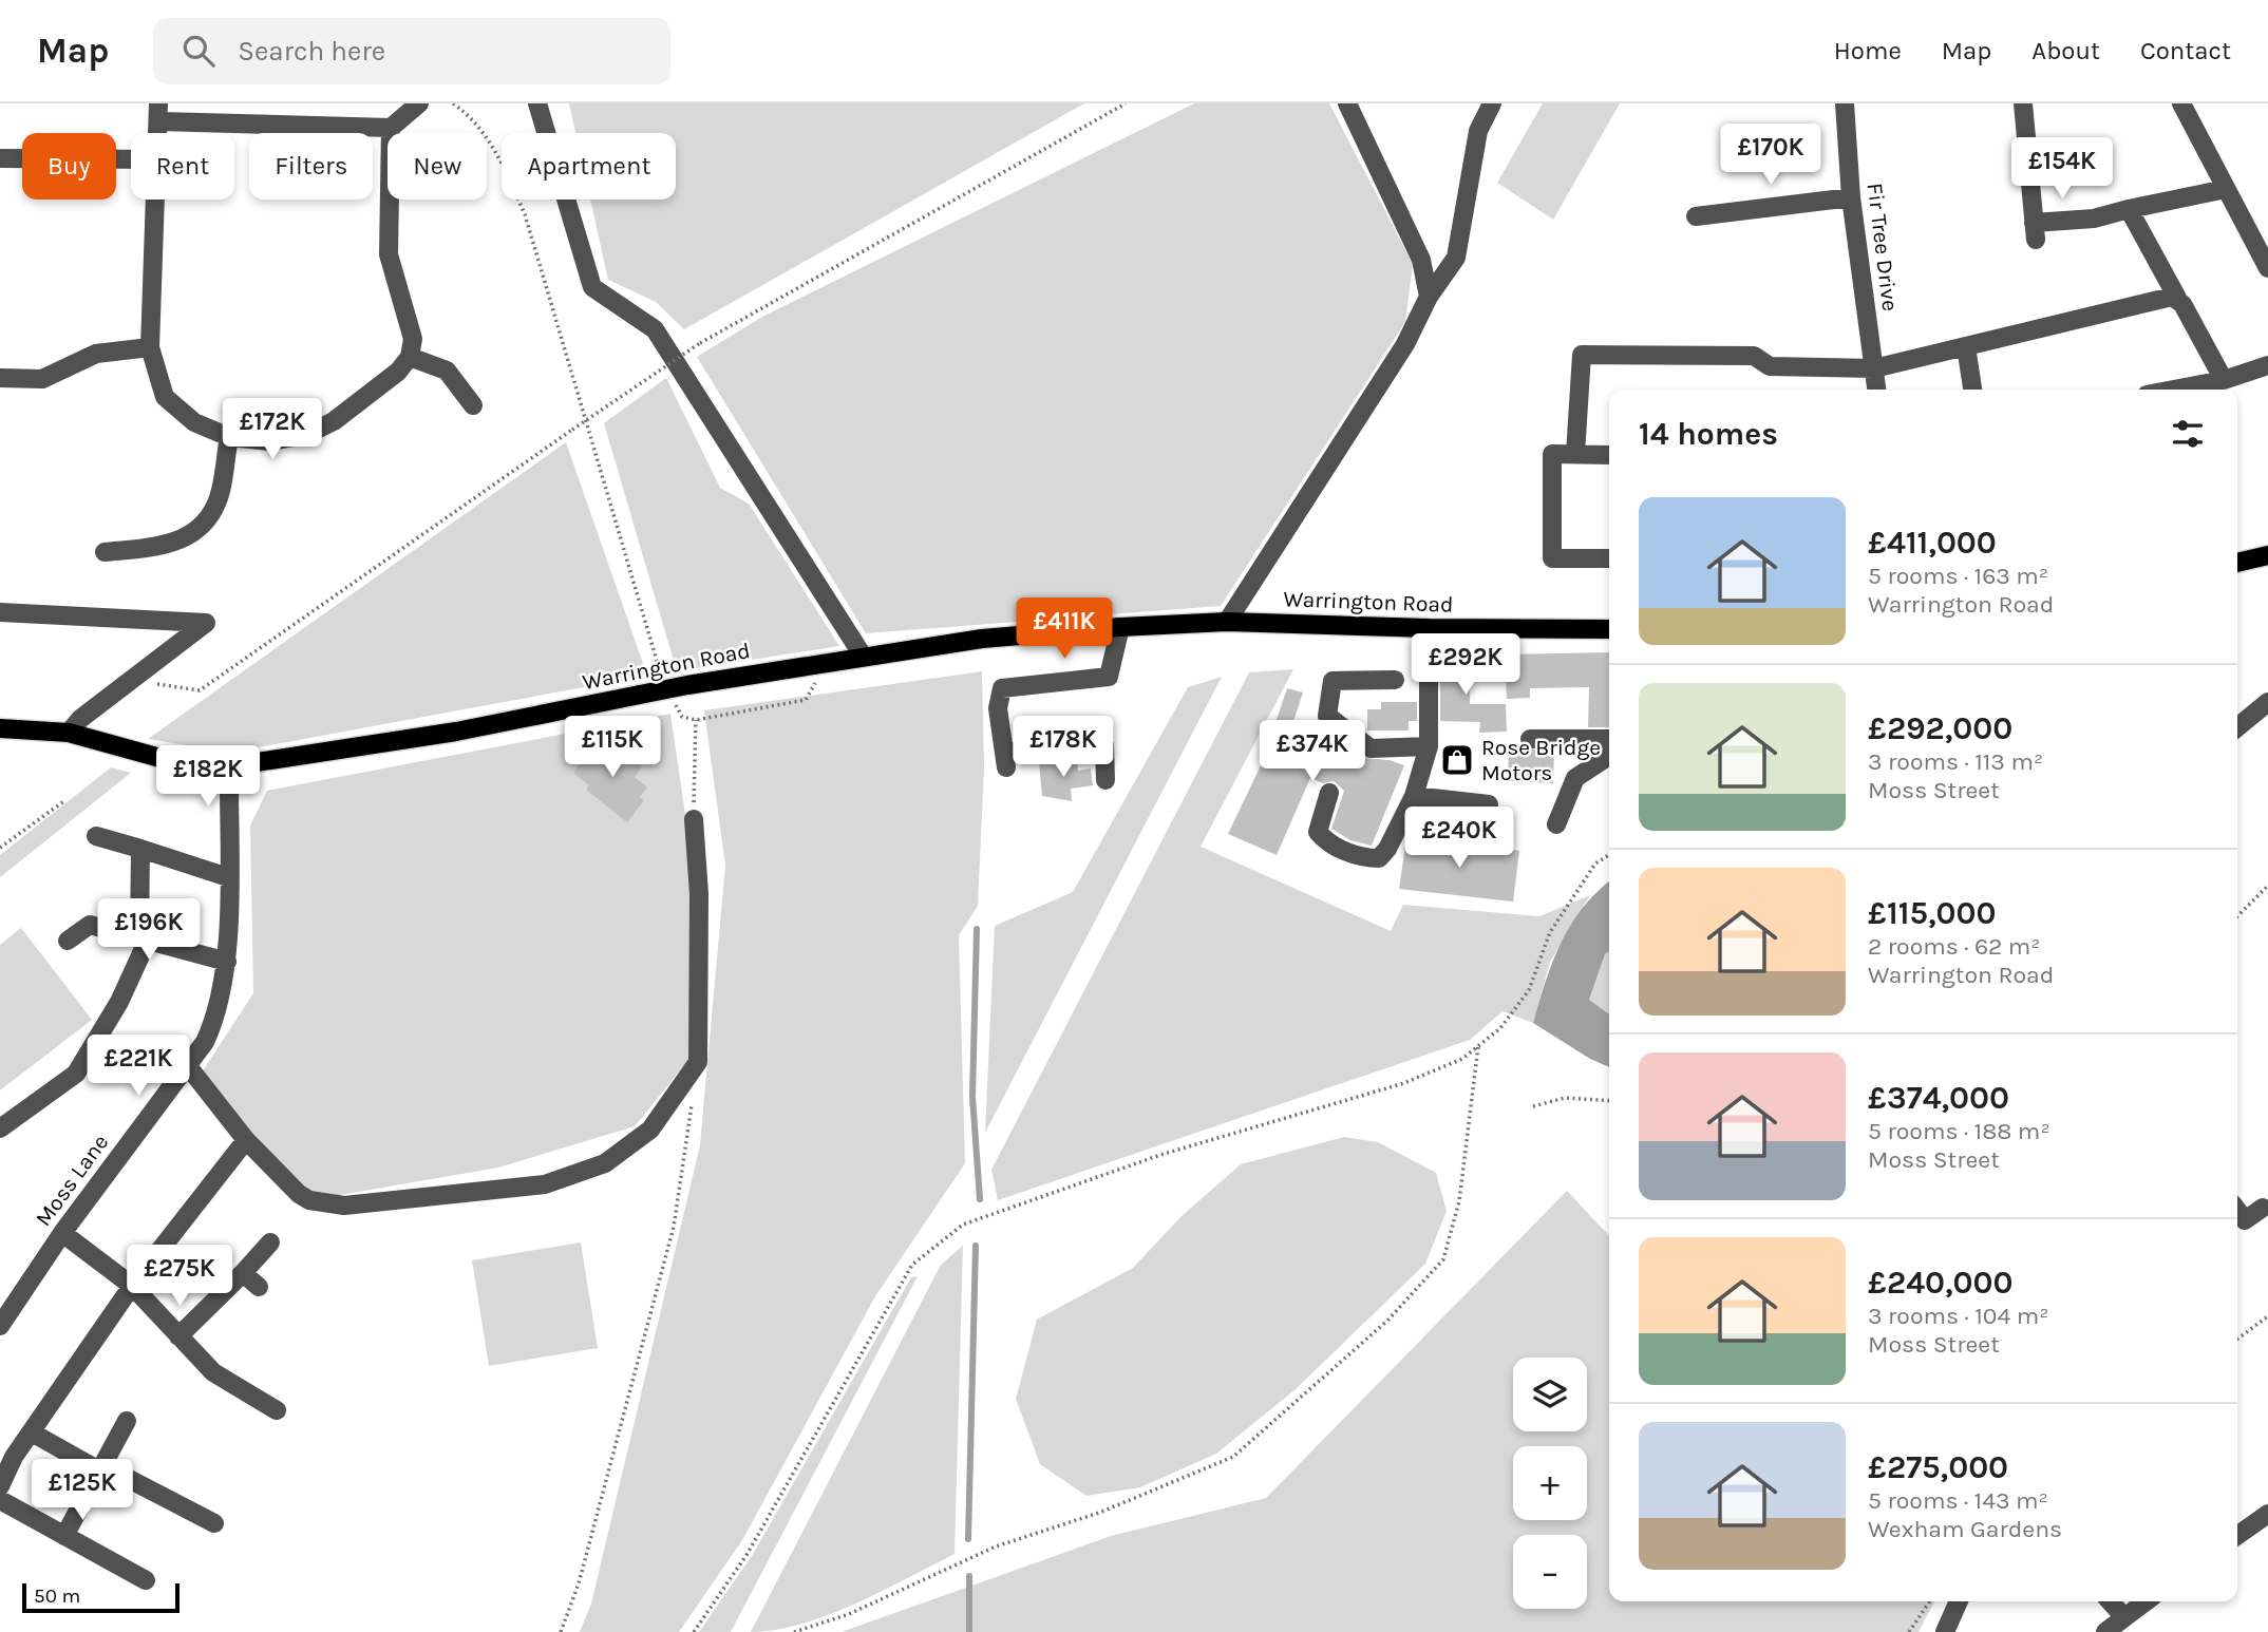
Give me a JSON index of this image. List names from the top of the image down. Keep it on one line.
{"streets":{"main road":["Warrington Road"],"street":["Fir Tree Drive","Moss Lane"]},"crossings":[["Warrington Road","Moss Lane"]],"places":{"shop":["Rose Bridge Motors"]},"scale_bar":"50 m","page":{"header":"Map","search":"Search here","nav":["Home","Map","About","Contact"],"price":["£170K","£154K","£172K","£411K","£292K","£115K","£178K","£374K","£182K","£240K","£196K","£221K","£275K","£125K"],"chip":["Buy","Rent","Filters","New","Apartment"],"heading":"14 homes","list":[{"name":"£411,000","note":"5 rooms · 163 m² · Warrington Road"},{"name":"£292,000","note":"3 rooms · 113 m² · Moss Street"},{"name":"£115,000","note":"2 rooms · 62 m² · Warrington Road"},{"name":"£374,000","note":"5 rooms · 188 m² · Moss Street"},{"name":"£240,000","note":"3 rooms · 104 m² · Moss Street"},{"name":"£275,000","note":"5 rooms · 143 m² · Wexham Gardens"}],"map_buttons":["+","−"],"scale":"50 m"}}
